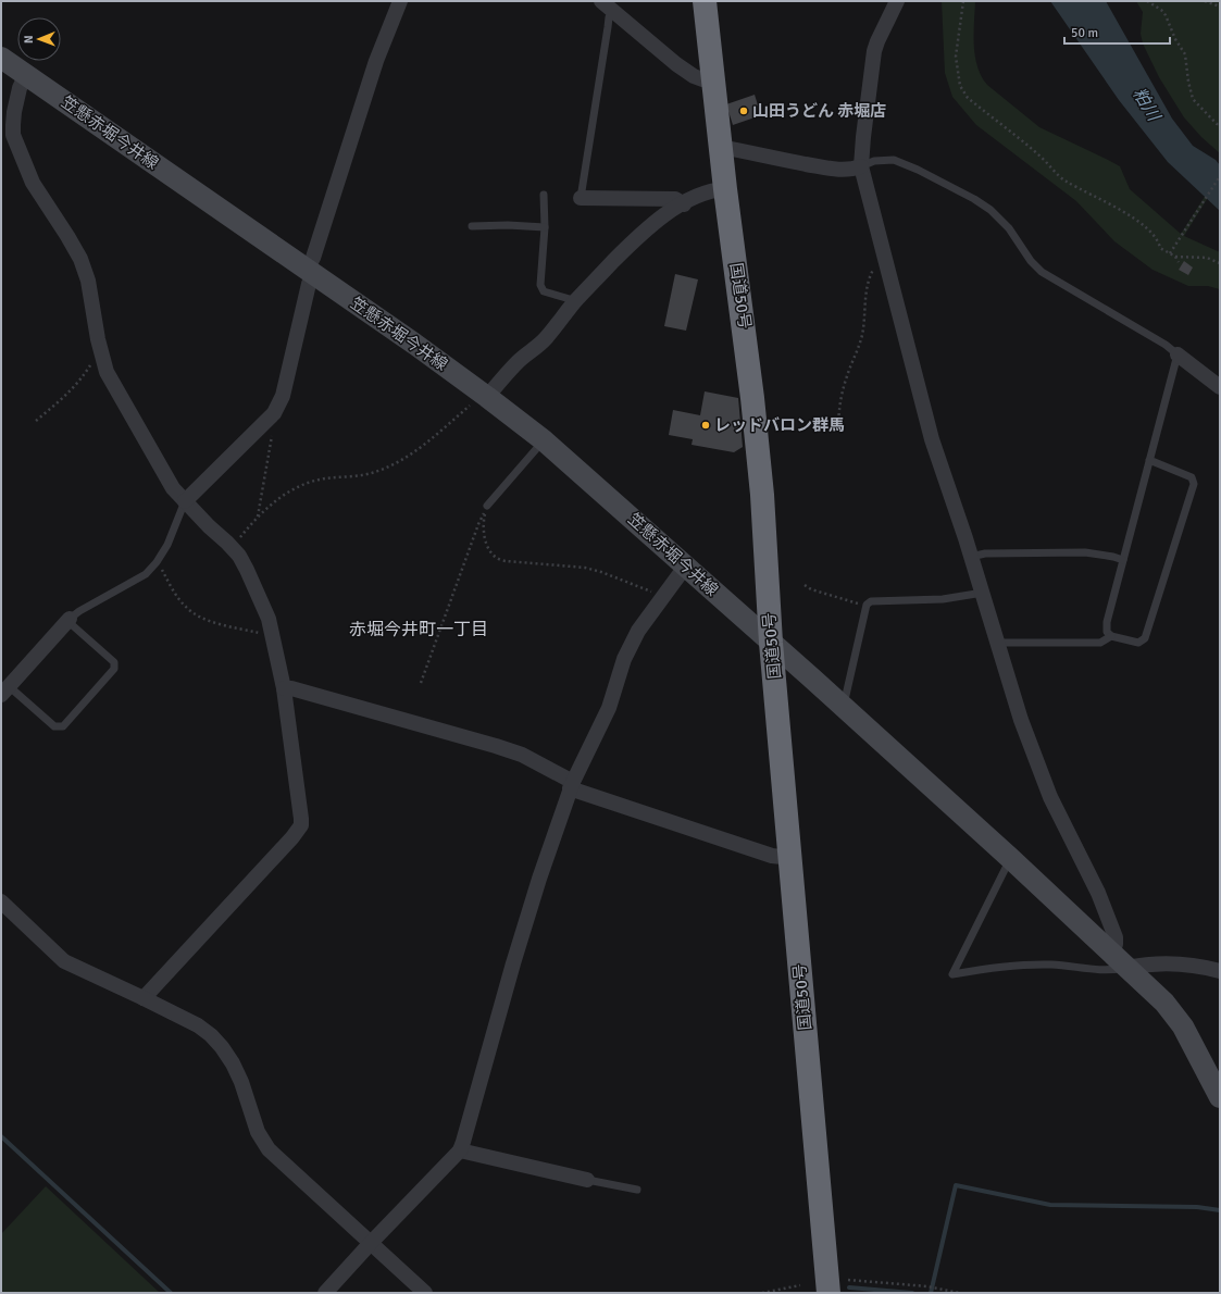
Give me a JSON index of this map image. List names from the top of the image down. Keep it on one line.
{"streets":{"highway":["国道50号"],"main road":["笠懸赤堀今井線"]},"crossings":[["笠懸赤堀今井線","国道50号"]],"districts":["赤堀今井町一丁目"],"water":["粕川"],"places":["山田うどん 赤堀店","レッドバロン群馬"],"scale_bar":"50 m","north":"left"}
